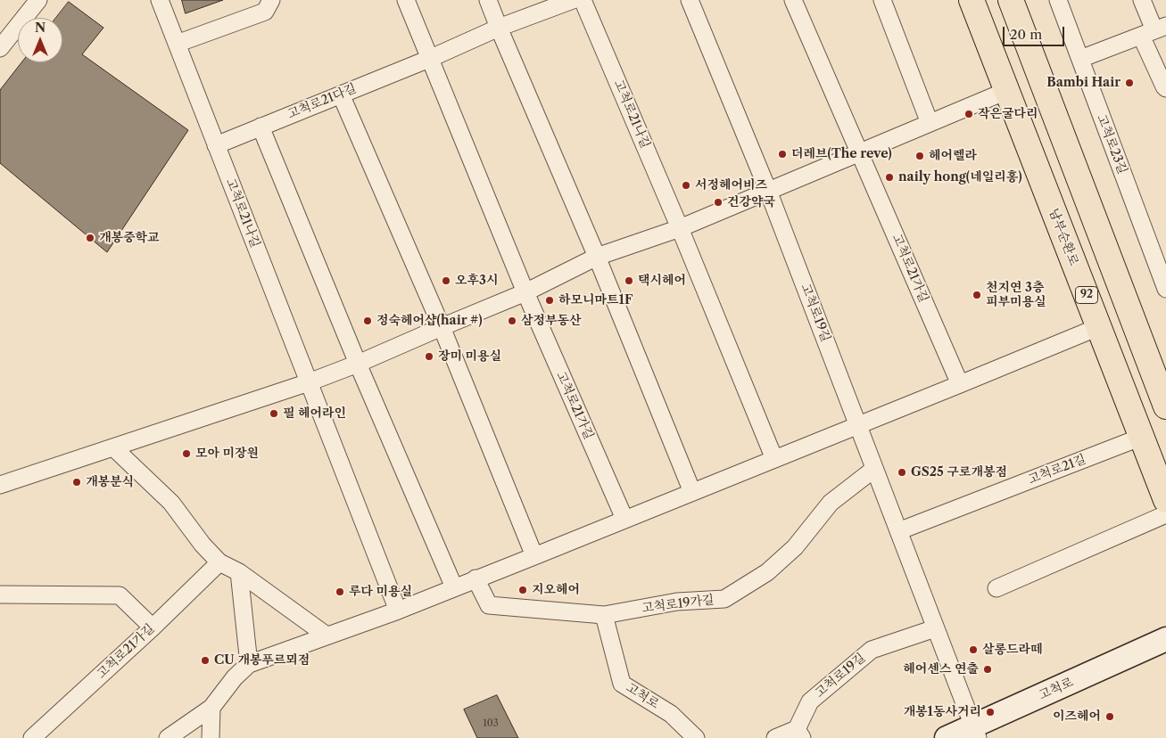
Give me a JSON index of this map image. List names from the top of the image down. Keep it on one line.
{"streets":{"main road":["남부순환로","92","고척로"],"street":["고척로21다길","고척로21나길","고척로23길","고척로21가길","고척로19길","고척로21길","고척로19가길"]},"crossings":[["고척로21다길","고척로21나길"],["남부순환로","고척로21길"],["고척로19길","고척로21길"],["고척로19길","고척로19가길"],["고척로19길","고척로"],["고척로19가길","고척로"]],"places":["Bambi Hair","작은굴다리","더레브(The reve)","헤어렐라","naily hong(네일리홍)","서정헤어비즈","건강약국","개봉중학교","오후3시","택시헤어","천지연 3층 피부미용실","하모니마트1F","정숙헤어샵(hair #)","삼정부동산","장미 미용실","필 헤어라인","모아 미장원","GS25 구로개봉점","개봉분식","지오헤어","루다 미용실","살롱드라떼","CU 개봉푸르뫼점","헤어센스 연출","개봉1동사거리","이즈헤어"],"house_numbers":["103"],"scale_bar":"20 m","north":"top"}
